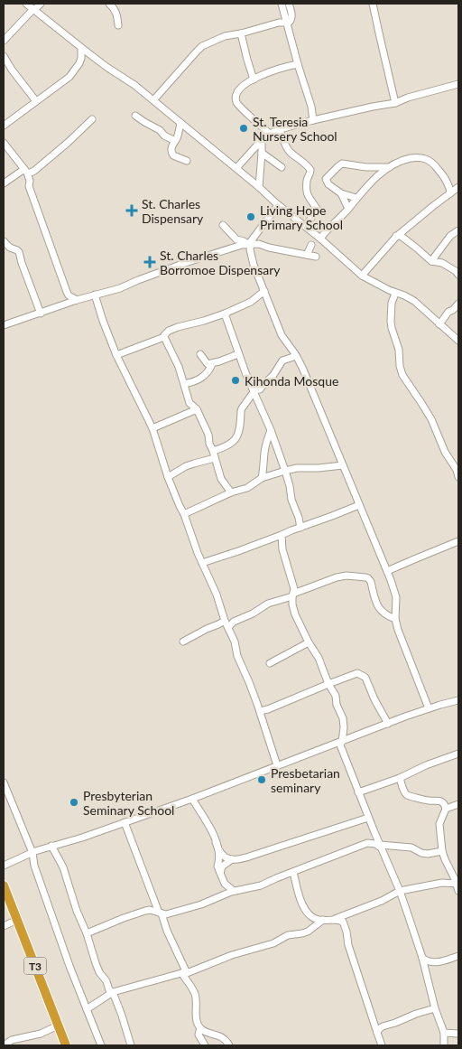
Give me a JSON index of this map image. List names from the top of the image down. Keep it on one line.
{"streets":{"highway":["T3"]},"places":{"other":["St. Teresia Nursery School","Living Hope Primary School","Kihonda Mosque","Presbetarian seminary","Presbyterian Seminary School"],"health":["St. Charles Dispensary","St. Charles Borromoe Dispensary"]}}
